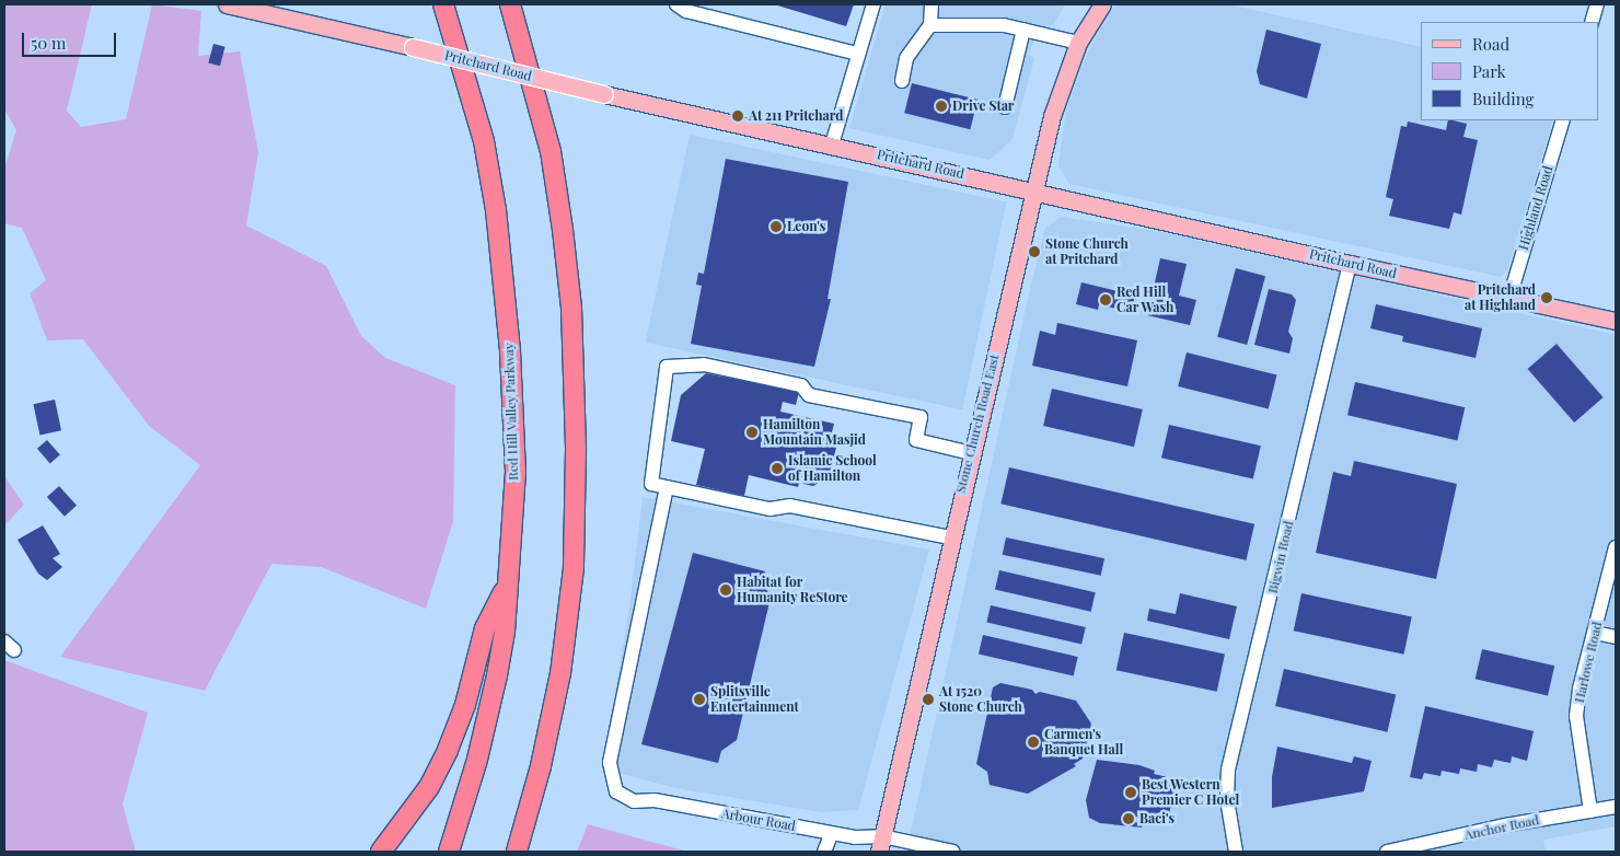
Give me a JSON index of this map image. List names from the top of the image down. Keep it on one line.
{"streets":{"highway":["Red Hill Valley Parkway"],"main road":["Pritchard Road","Stone Church Road East"],"street":["Highland Road","Bigwin Road","Harlowe Road","Arbour Road","Anchor Road"]},"crossings":[["Pritchard Road","Highland Road"],["Pritchard Road","Stone Church Road East"],["Pritchard Road","Bigwin Road"],["Stone Church Road East","Arbour Road"],["Harlowe Road","Anchor Road"]],"places":["Drive Star","At 211 Pritchard","Leon's","Stone Church at Pritchard","Pritchard at Highland","Red Hill Car Wash","Hamilton Mountain Masjid","Islamic School of Hamilton","Habitat for Humanity ReStore","Splitsville Entertainment","At 1520 Stone Church","Carmen's Banquet Hall","Best Western Premier C Hotel","Baci's"],"legend":["Road","Park","Building"],"scale_bar":"50 m"}
